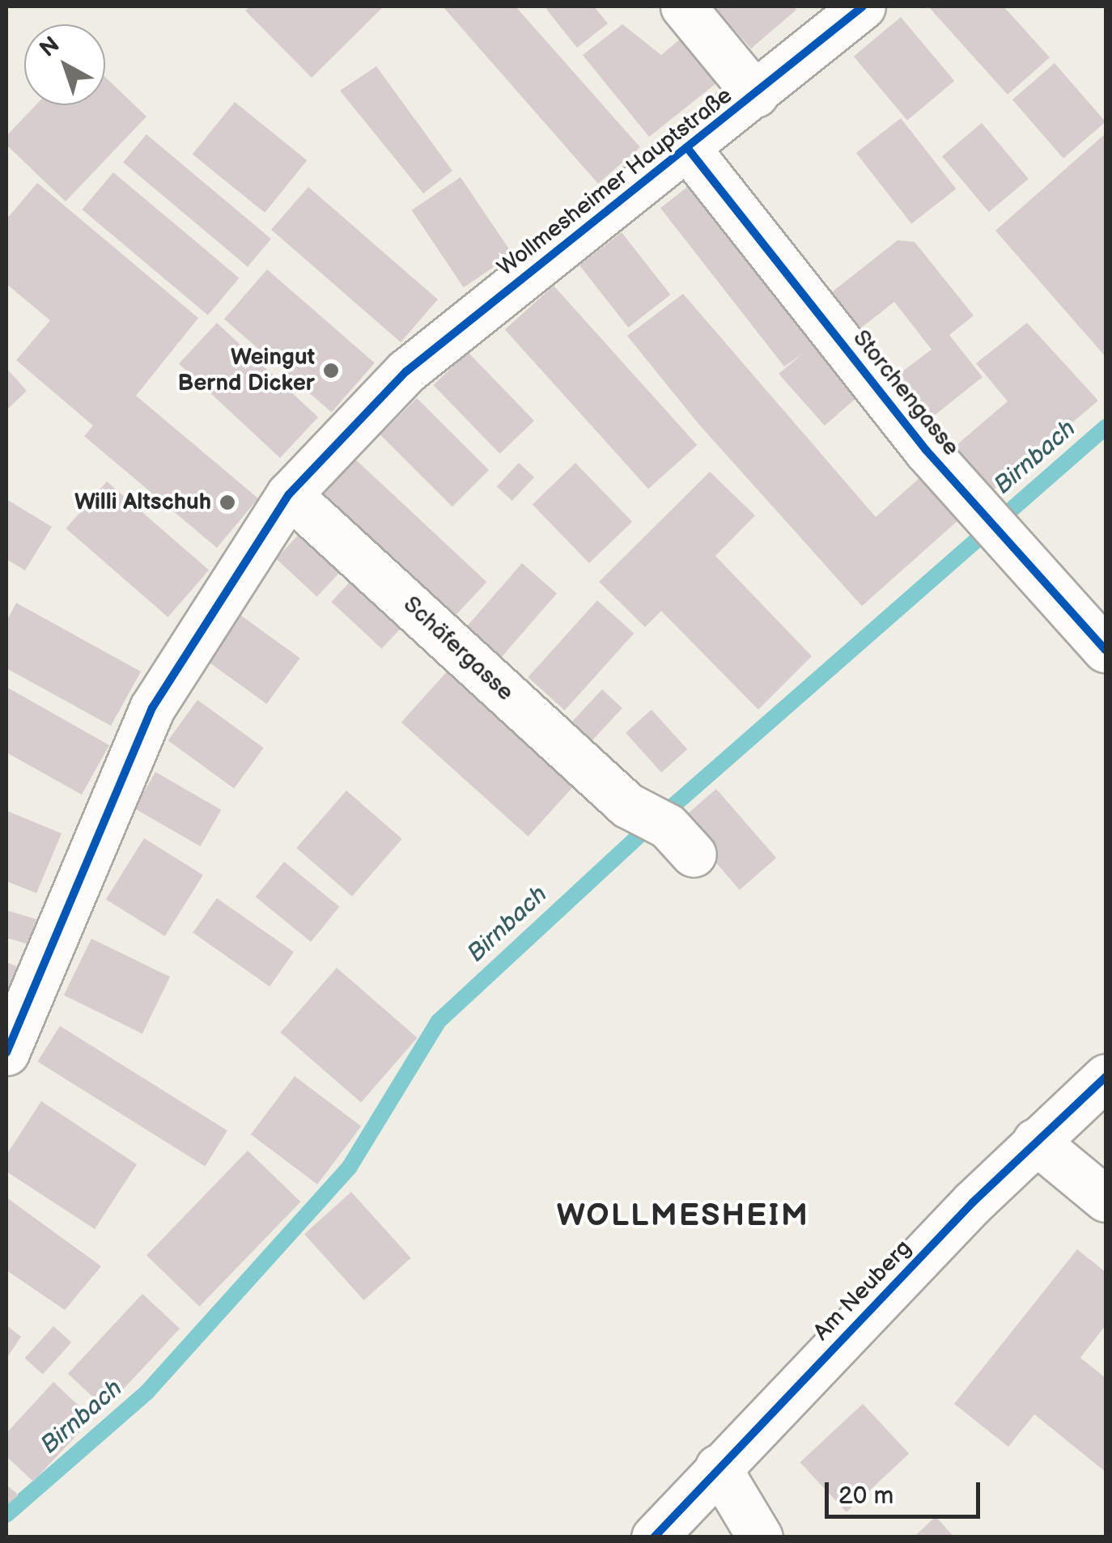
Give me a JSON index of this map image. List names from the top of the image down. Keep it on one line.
{"streets":{"street":["Wollmesheimer Hauptstraße","Storchengasse","Schäfergasse","Am Neuberg"]},"crossings":[["Wollmesheimer Hauptstraße","Storchengasse"],["Wollmesheimer Hauptstraße","Schäfergasse"]],"districts":["WOLLMESHEIM"],"water":["Birnbach"],"places":["Weingut Bernd Dicker","Willi Altschuh"],"scale_bar":"20 m","north":"top left"}
